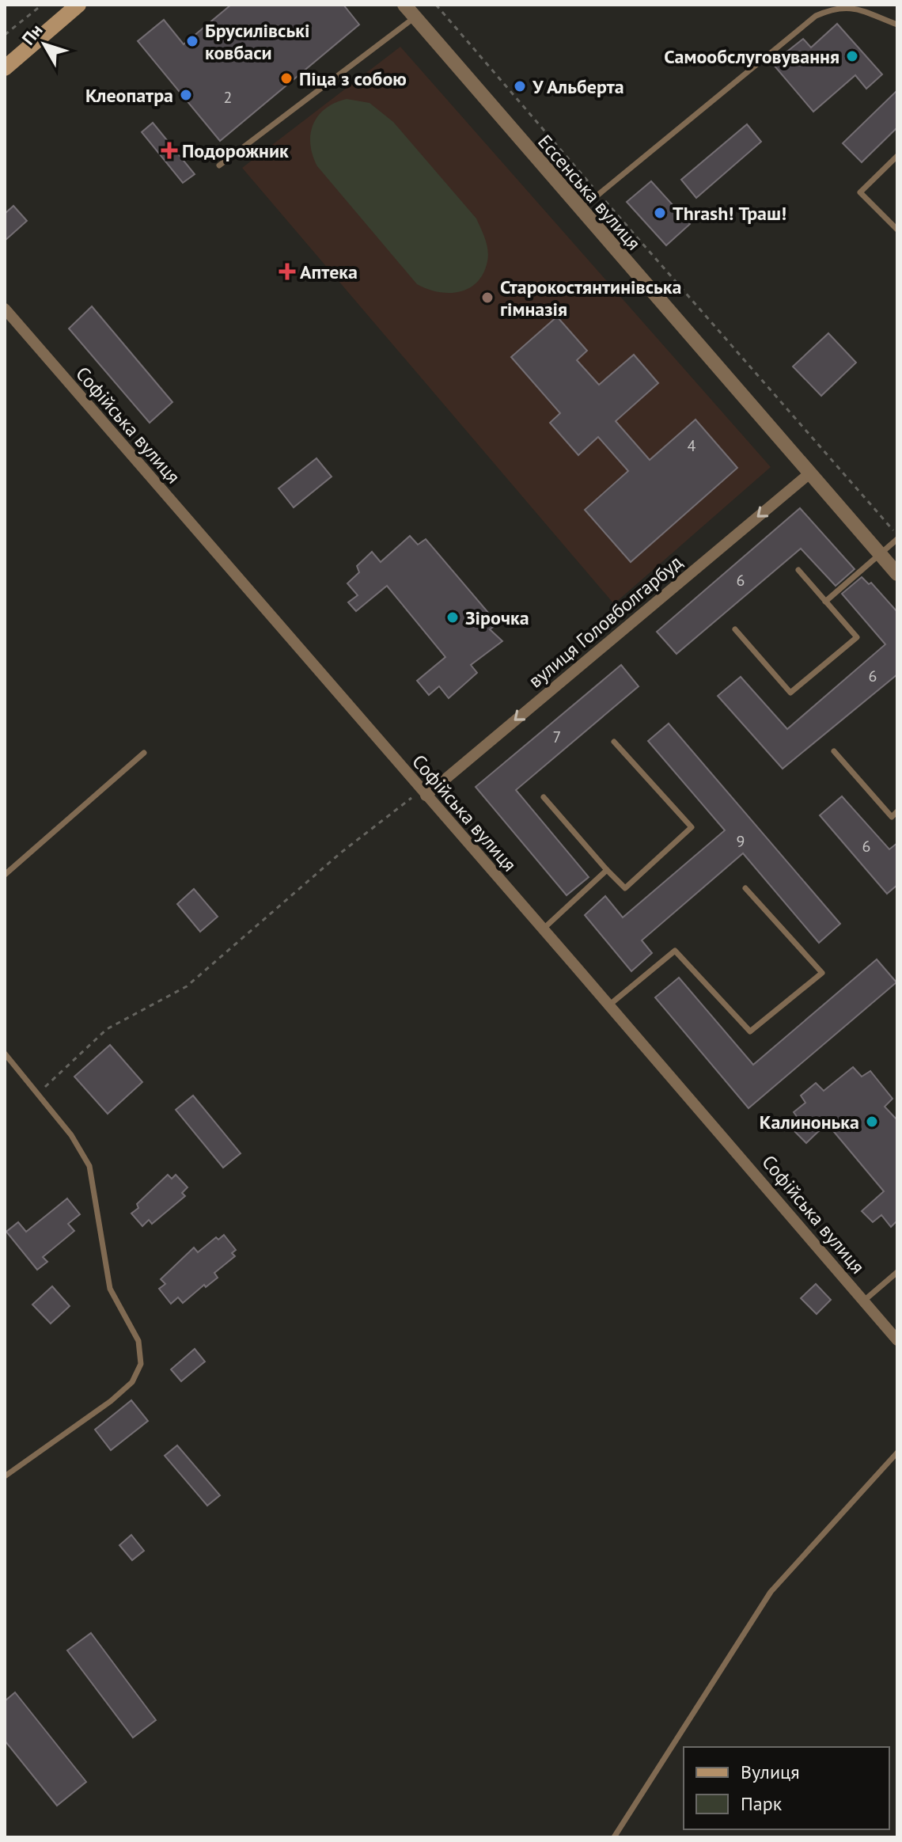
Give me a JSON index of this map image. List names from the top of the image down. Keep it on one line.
{"streets":{"street":["Ессенська вулиця","Софійська вулиця","вулиця Головболгарбуд"]},"crossings":[["Ессенська вулиця","вулиця Головболгарбуд"],["Софійська вулиця","вулиця Головболгарбуд"]],"one_way":["вулиця Головболгарбуд"],"places":{"other":["Брусилівські ковбаси","Самообслуговування","Піца з собою","У Альберта","Клеопатра","Thrash! Траш!","Старокостянтинівська гімназія","Зірочка","Калинонька"],"health":["Подорожник","Аптека"]},"house_numbers":["2","4","6","6","7","9","6"],"legend":["Вулиця","Парк"],"north":"top left"}
